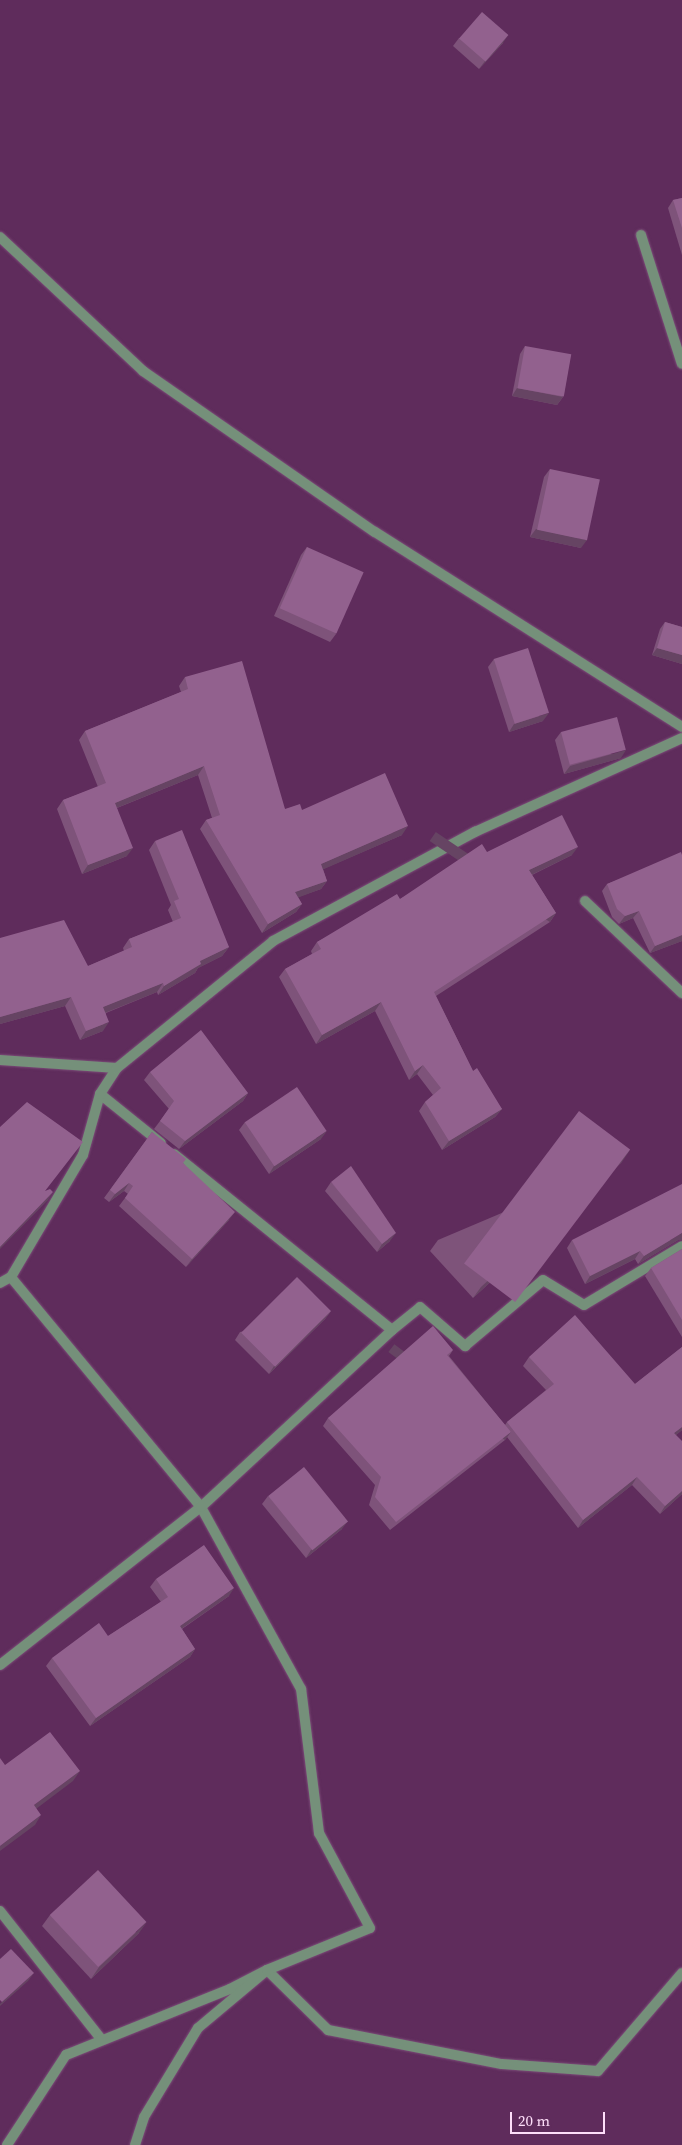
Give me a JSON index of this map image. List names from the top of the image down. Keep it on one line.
{"scale_bar":"20 m"}
